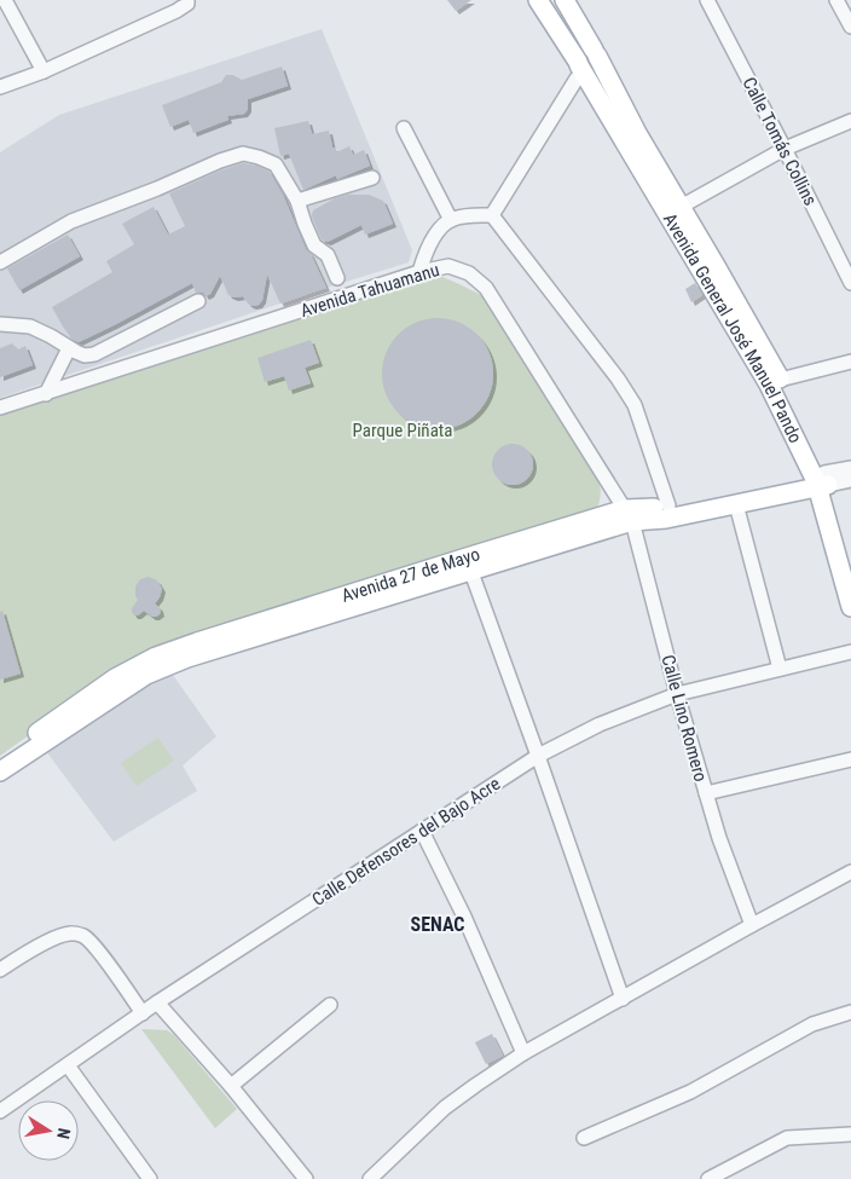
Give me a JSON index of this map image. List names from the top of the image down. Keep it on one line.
{"streets":{"main road":["Avenida General José Manuel Pando","Avenida 27 de Mayo"],"street":["Calle Tomás Collins","Avenida Tahuamanu","Calle Lino Romero","Calle Defensores del Bajo Acre"]},"crossings":[["Avenida Tahuamanu","Avenida 27 de Mayo"],["Avenida Tahuamanu","Calle Lino Romero"],["Avenida General José Manuel Pando","Avenida 27 de Mayo"],["Avenida 27 de Mayo","Calle Lino Romero"],["Calle Lino Romero","Calle Defensores del Bajo Acre"]],"districts":["SENAC"],"parks":["Parque Piñata"],"north":"right"}
